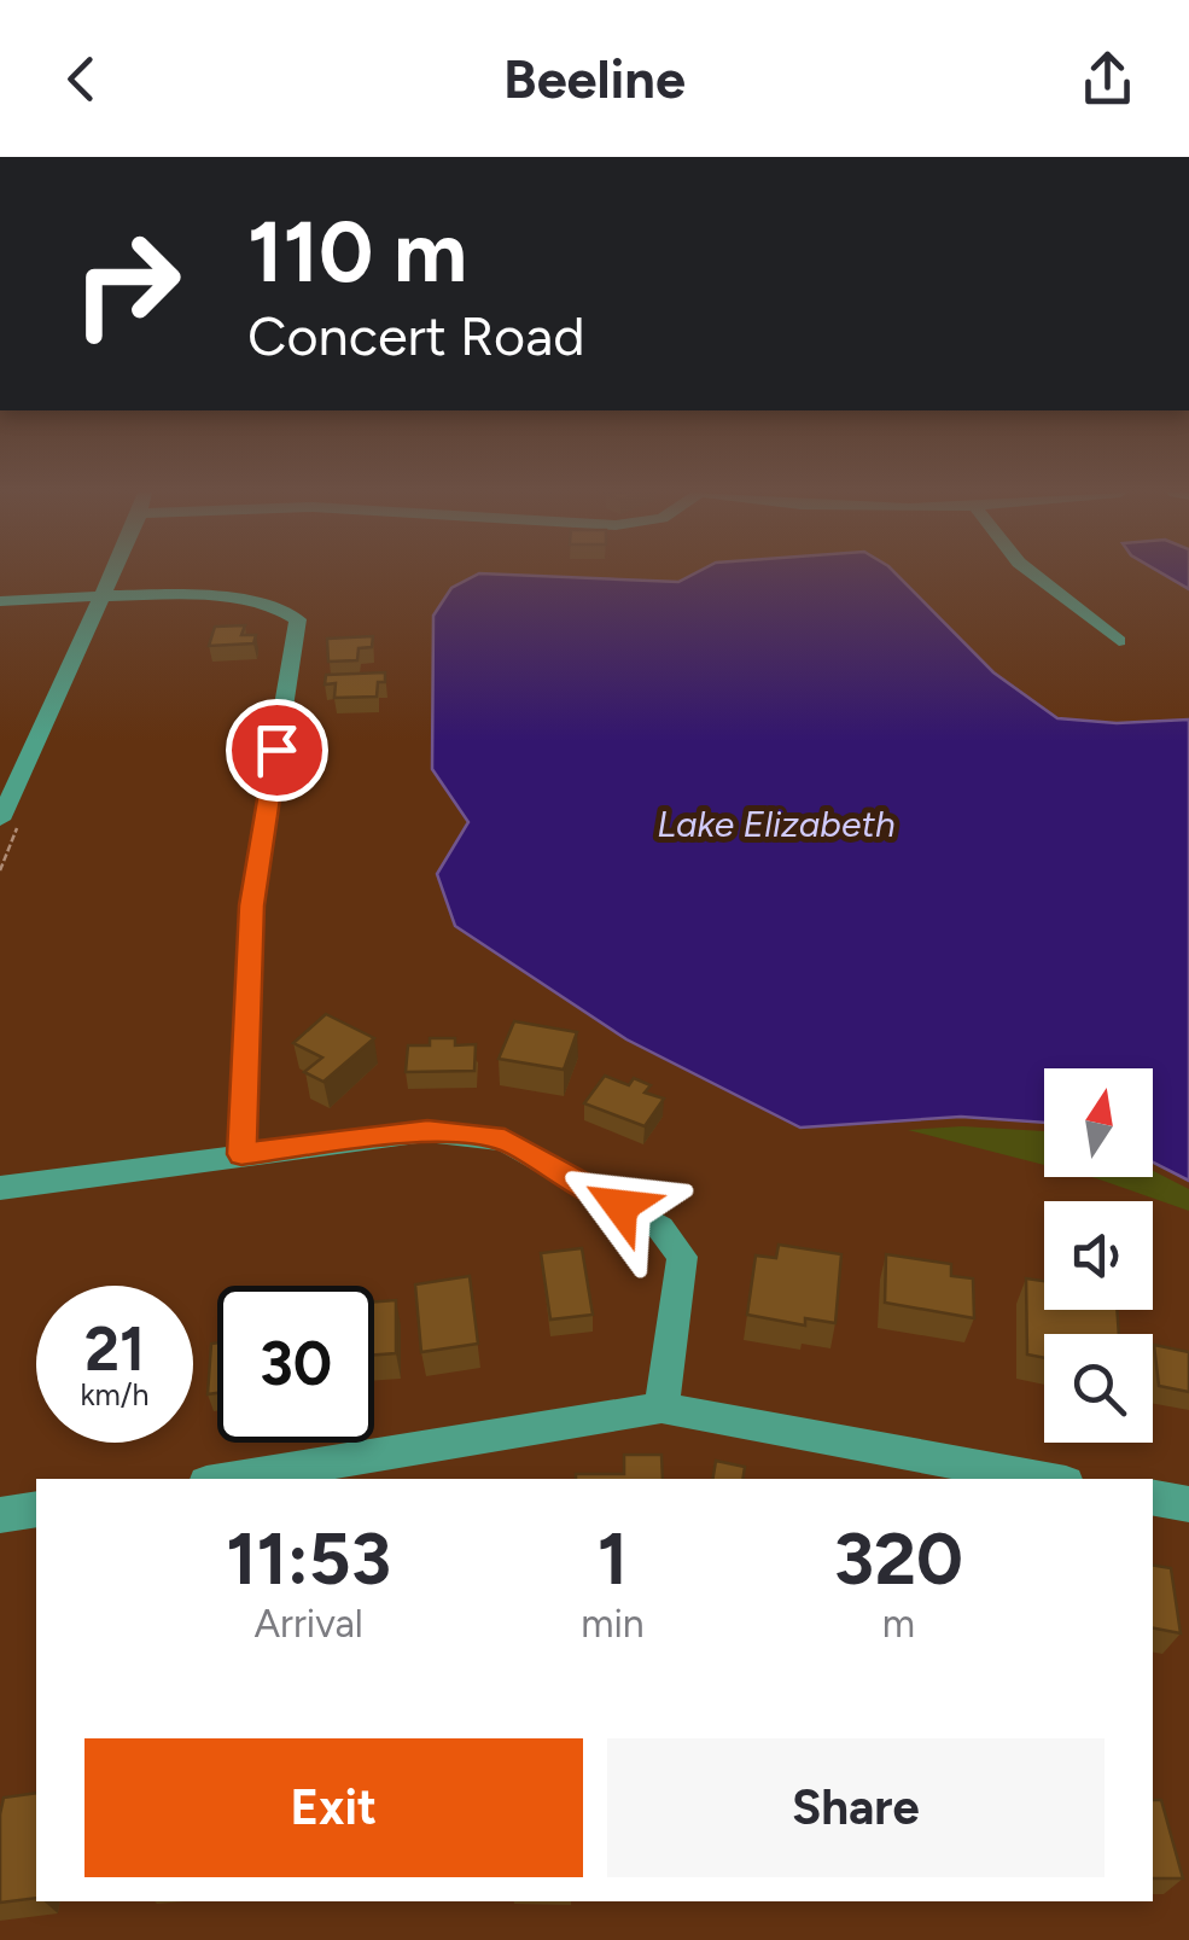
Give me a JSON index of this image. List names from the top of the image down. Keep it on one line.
{"water":["Lake Elizabeth"],"north":"top","page":{"header":"Beeline","turn":["110 m","Concert Road"],"speed":"21 km/h","limit":"30","eta":["11:53","Arrival","1","min","320","m"],"buttons":["Exit","Share"]}}
